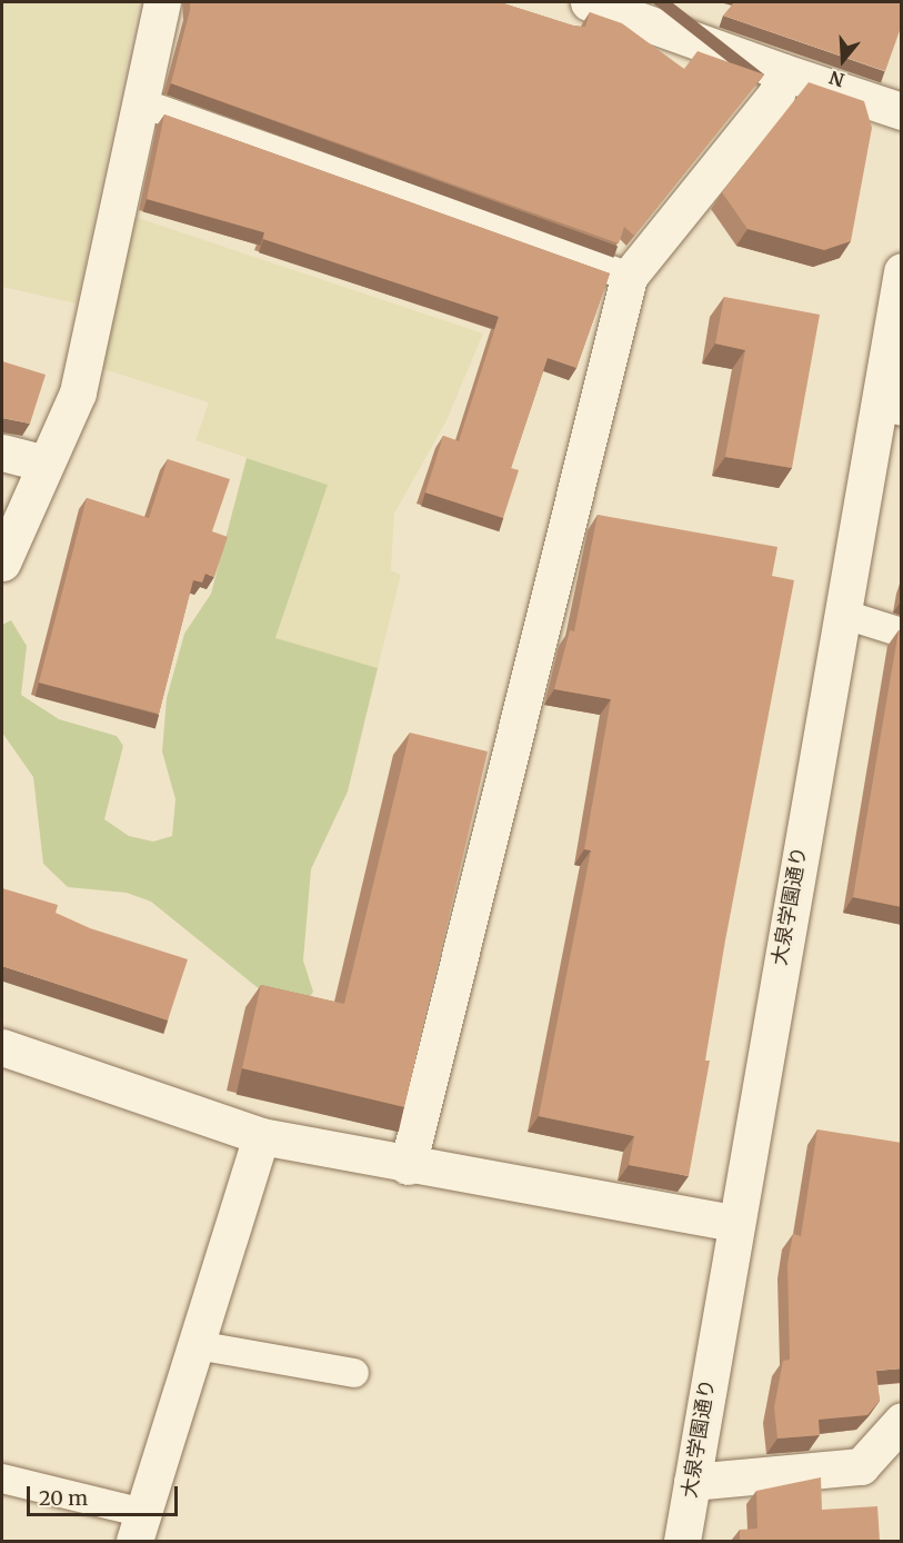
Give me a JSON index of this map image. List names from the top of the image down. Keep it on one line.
{"streets":{"street":["大泉学園通り"]},"scale_bar":"20 m","north":"bottom"}
